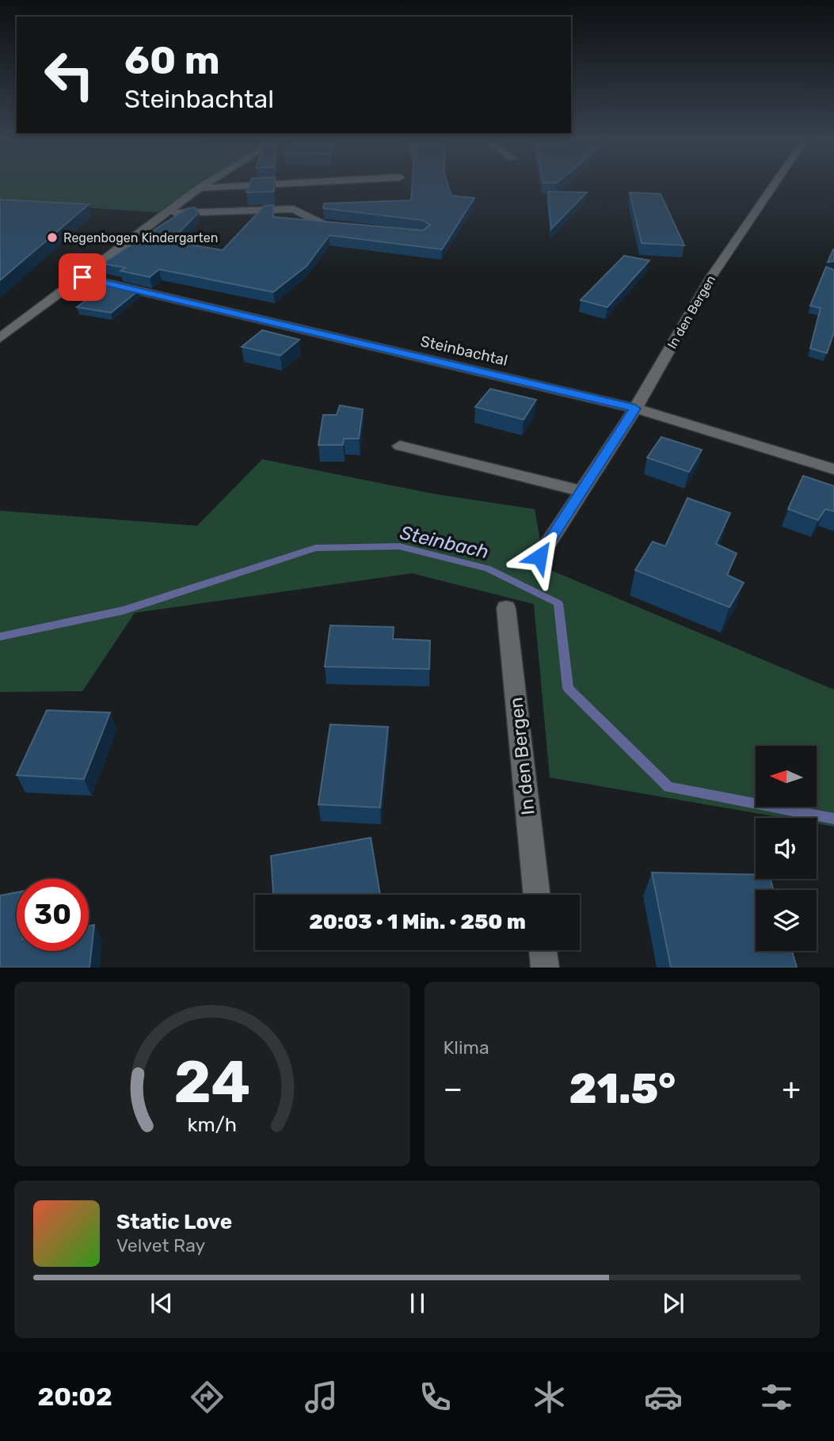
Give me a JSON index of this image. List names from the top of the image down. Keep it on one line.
{"streets":{"street":["In den Bergen","Steinbachtal"]},"crossings":[["In den Bergen","Steinbachtal"]],"water":["Steinbach"],"places":["Regenbogen Kindergarten"],"north":"left","page":{"turn":["60 m","Steinbachtal"],"limit":"30","trip":"20:03 · 1 Min. · 250 m","tile":"Klima","heat":["−","21.5°","+"],"song":["Static Love","Velvet Ray"],"tabs":"20:02","gauge":["24","km/h"]}}
